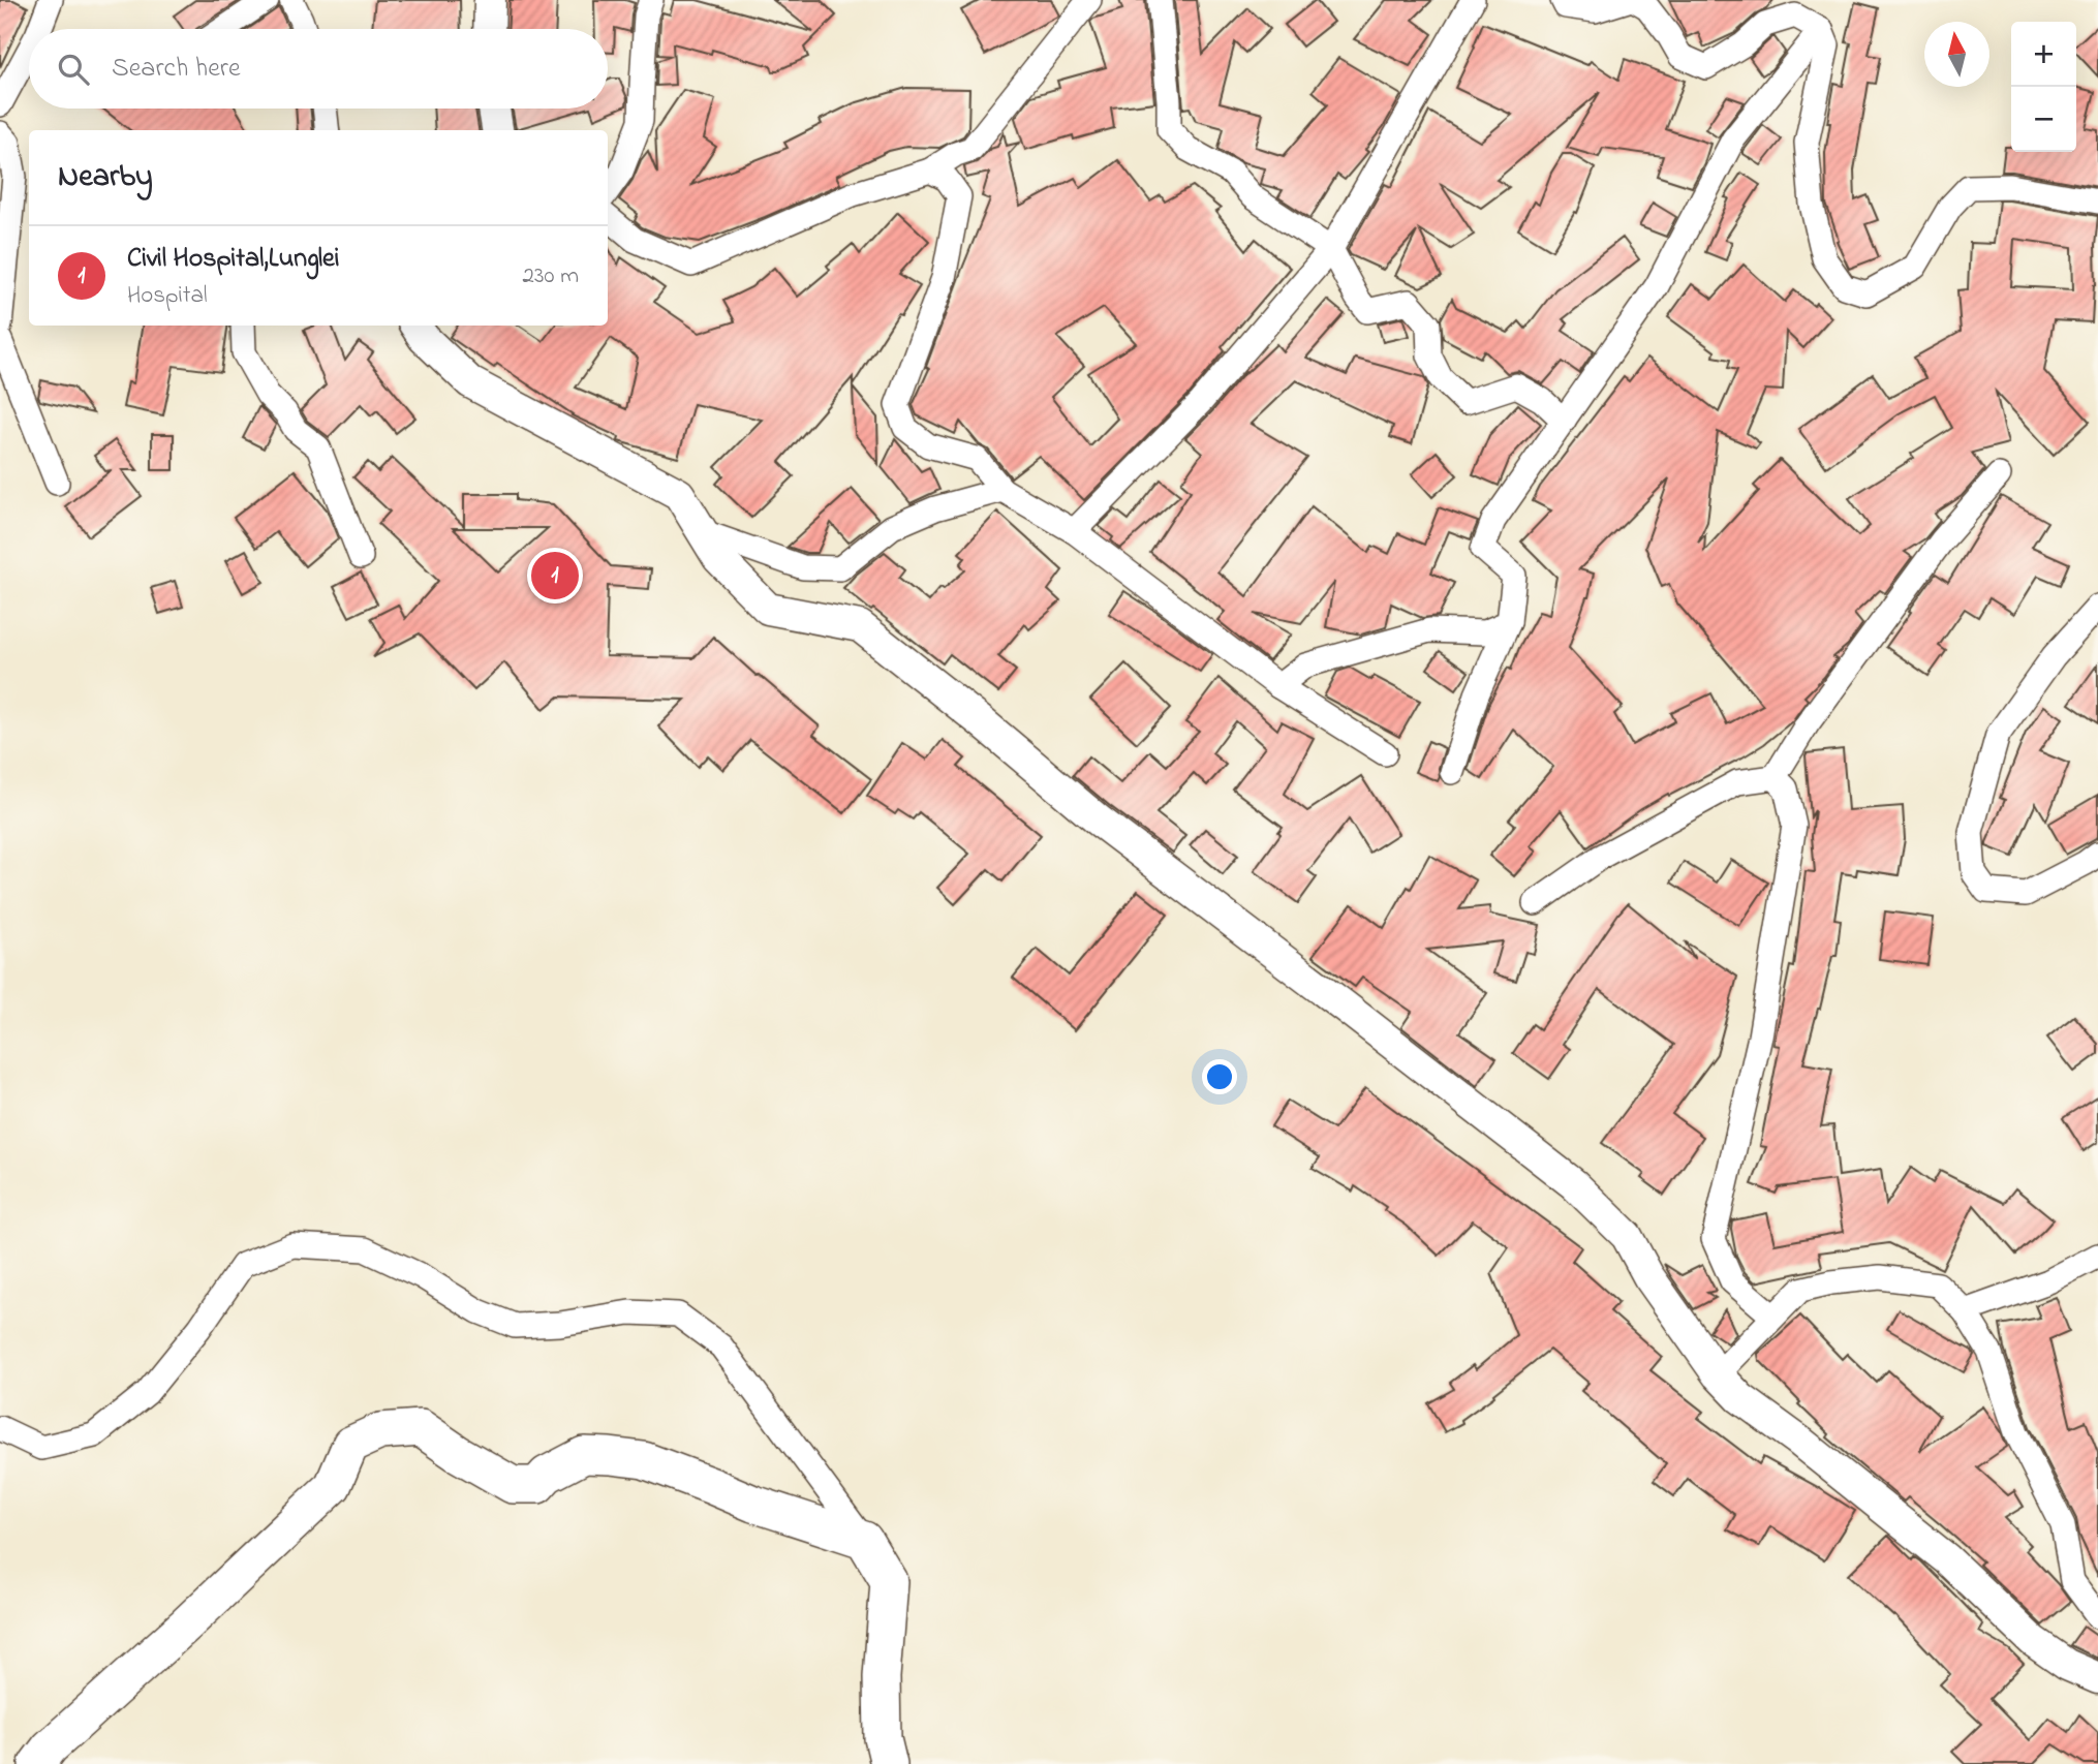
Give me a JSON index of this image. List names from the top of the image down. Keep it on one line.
{"north":"top","page":{"map_buttons":["+","−"],"search":"Search here","heading":"Nearby","list":[{"mark":"1","name":"Civil Hospital,Lunglei","note":"Hospital","value":"230 m"}],"pins":"1"}}
